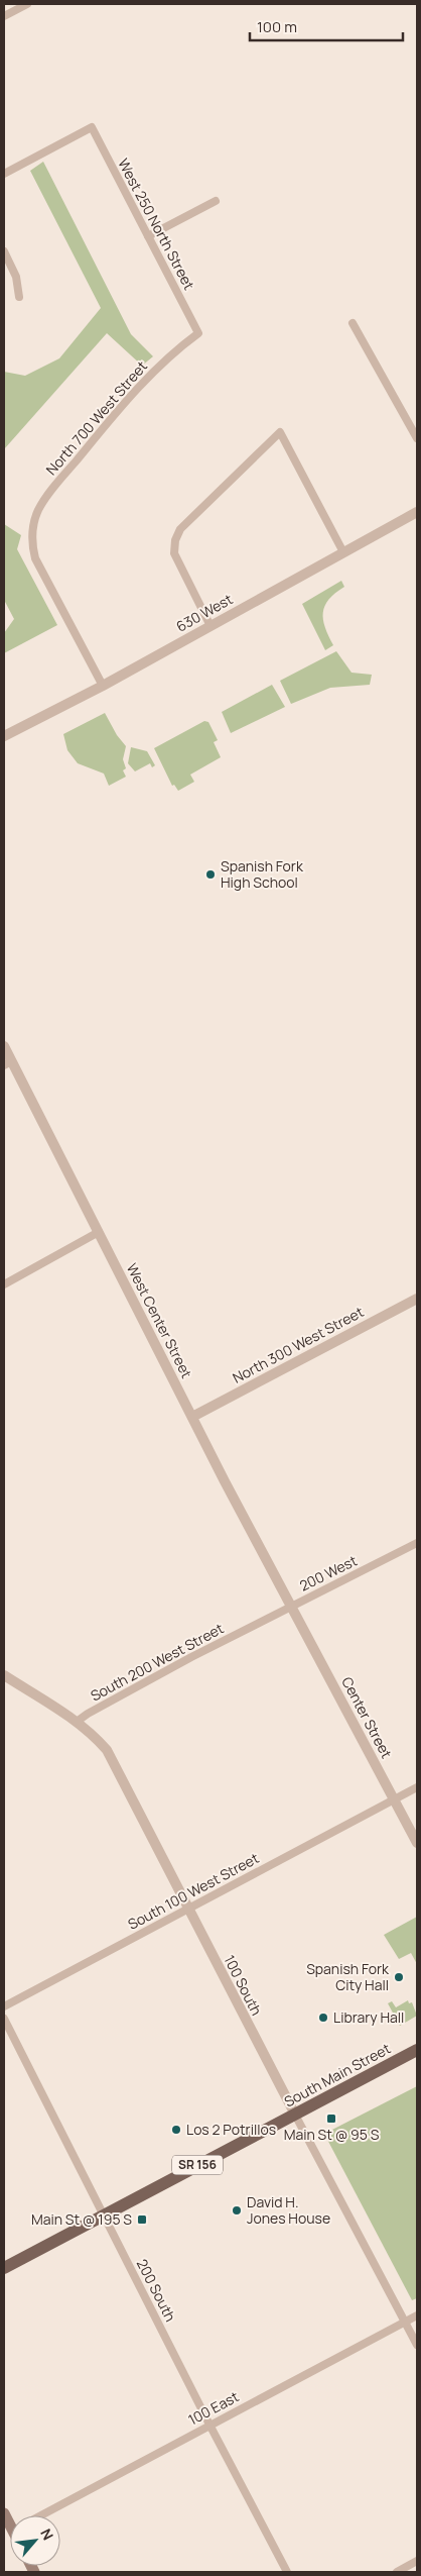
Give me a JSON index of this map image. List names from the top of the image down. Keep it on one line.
{"streets":{"main road":["South Main Street","SR 156"],"street":["West 250 North Street","North 700 West Street","630 West","West Center Street","North 300 West Street","200 West","South 200 West Street","Center Street","South 100 West Street","100 South","200 South","100 East"]},"crossings":[["West 250 North Street","North 700 West Street"],["North 700 West Street","630 West"],["West Center Street","North 300 West Street"],["West Center Street","200 West"],["West Center Street","Center Street"],["200 West","South 200 West Street"],["200 West","Center Street"],["South 200 West Street","100 South"],["Center Street","South 100 West Street"],["South 100 West Street","100 South"],["100 South","South Main Street"],["100 South","100 East"],["South Main Street","200 South"],["200 South","100 East"]],"places":{"other":["Spanish Fork High School","Spanish Fork City Hall","Library Hall","Los 2 Potrillos","David H. Jones House"],"transit":["Main St @ 95 S","Main St @ 195 S"]},"scale_bar":"100 m","north":"top right"}
